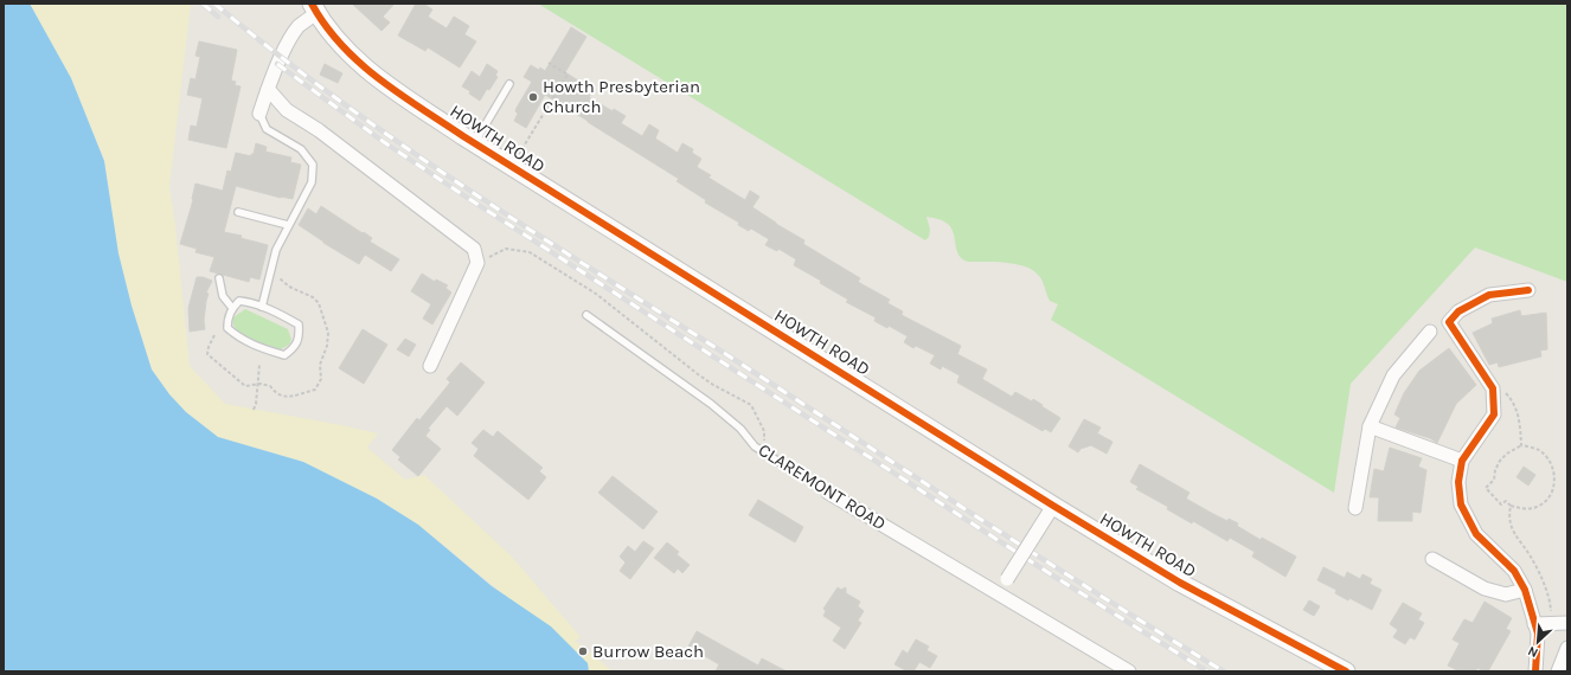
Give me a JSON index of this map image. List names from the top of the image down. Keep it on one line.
{"streets":{"main road":["HOWTH ROAD"],"street":["CLAREMONT ROAD"]},"places":["Howth Presbyterian Church","Burrow Beach"],"north":"bottom left"}
